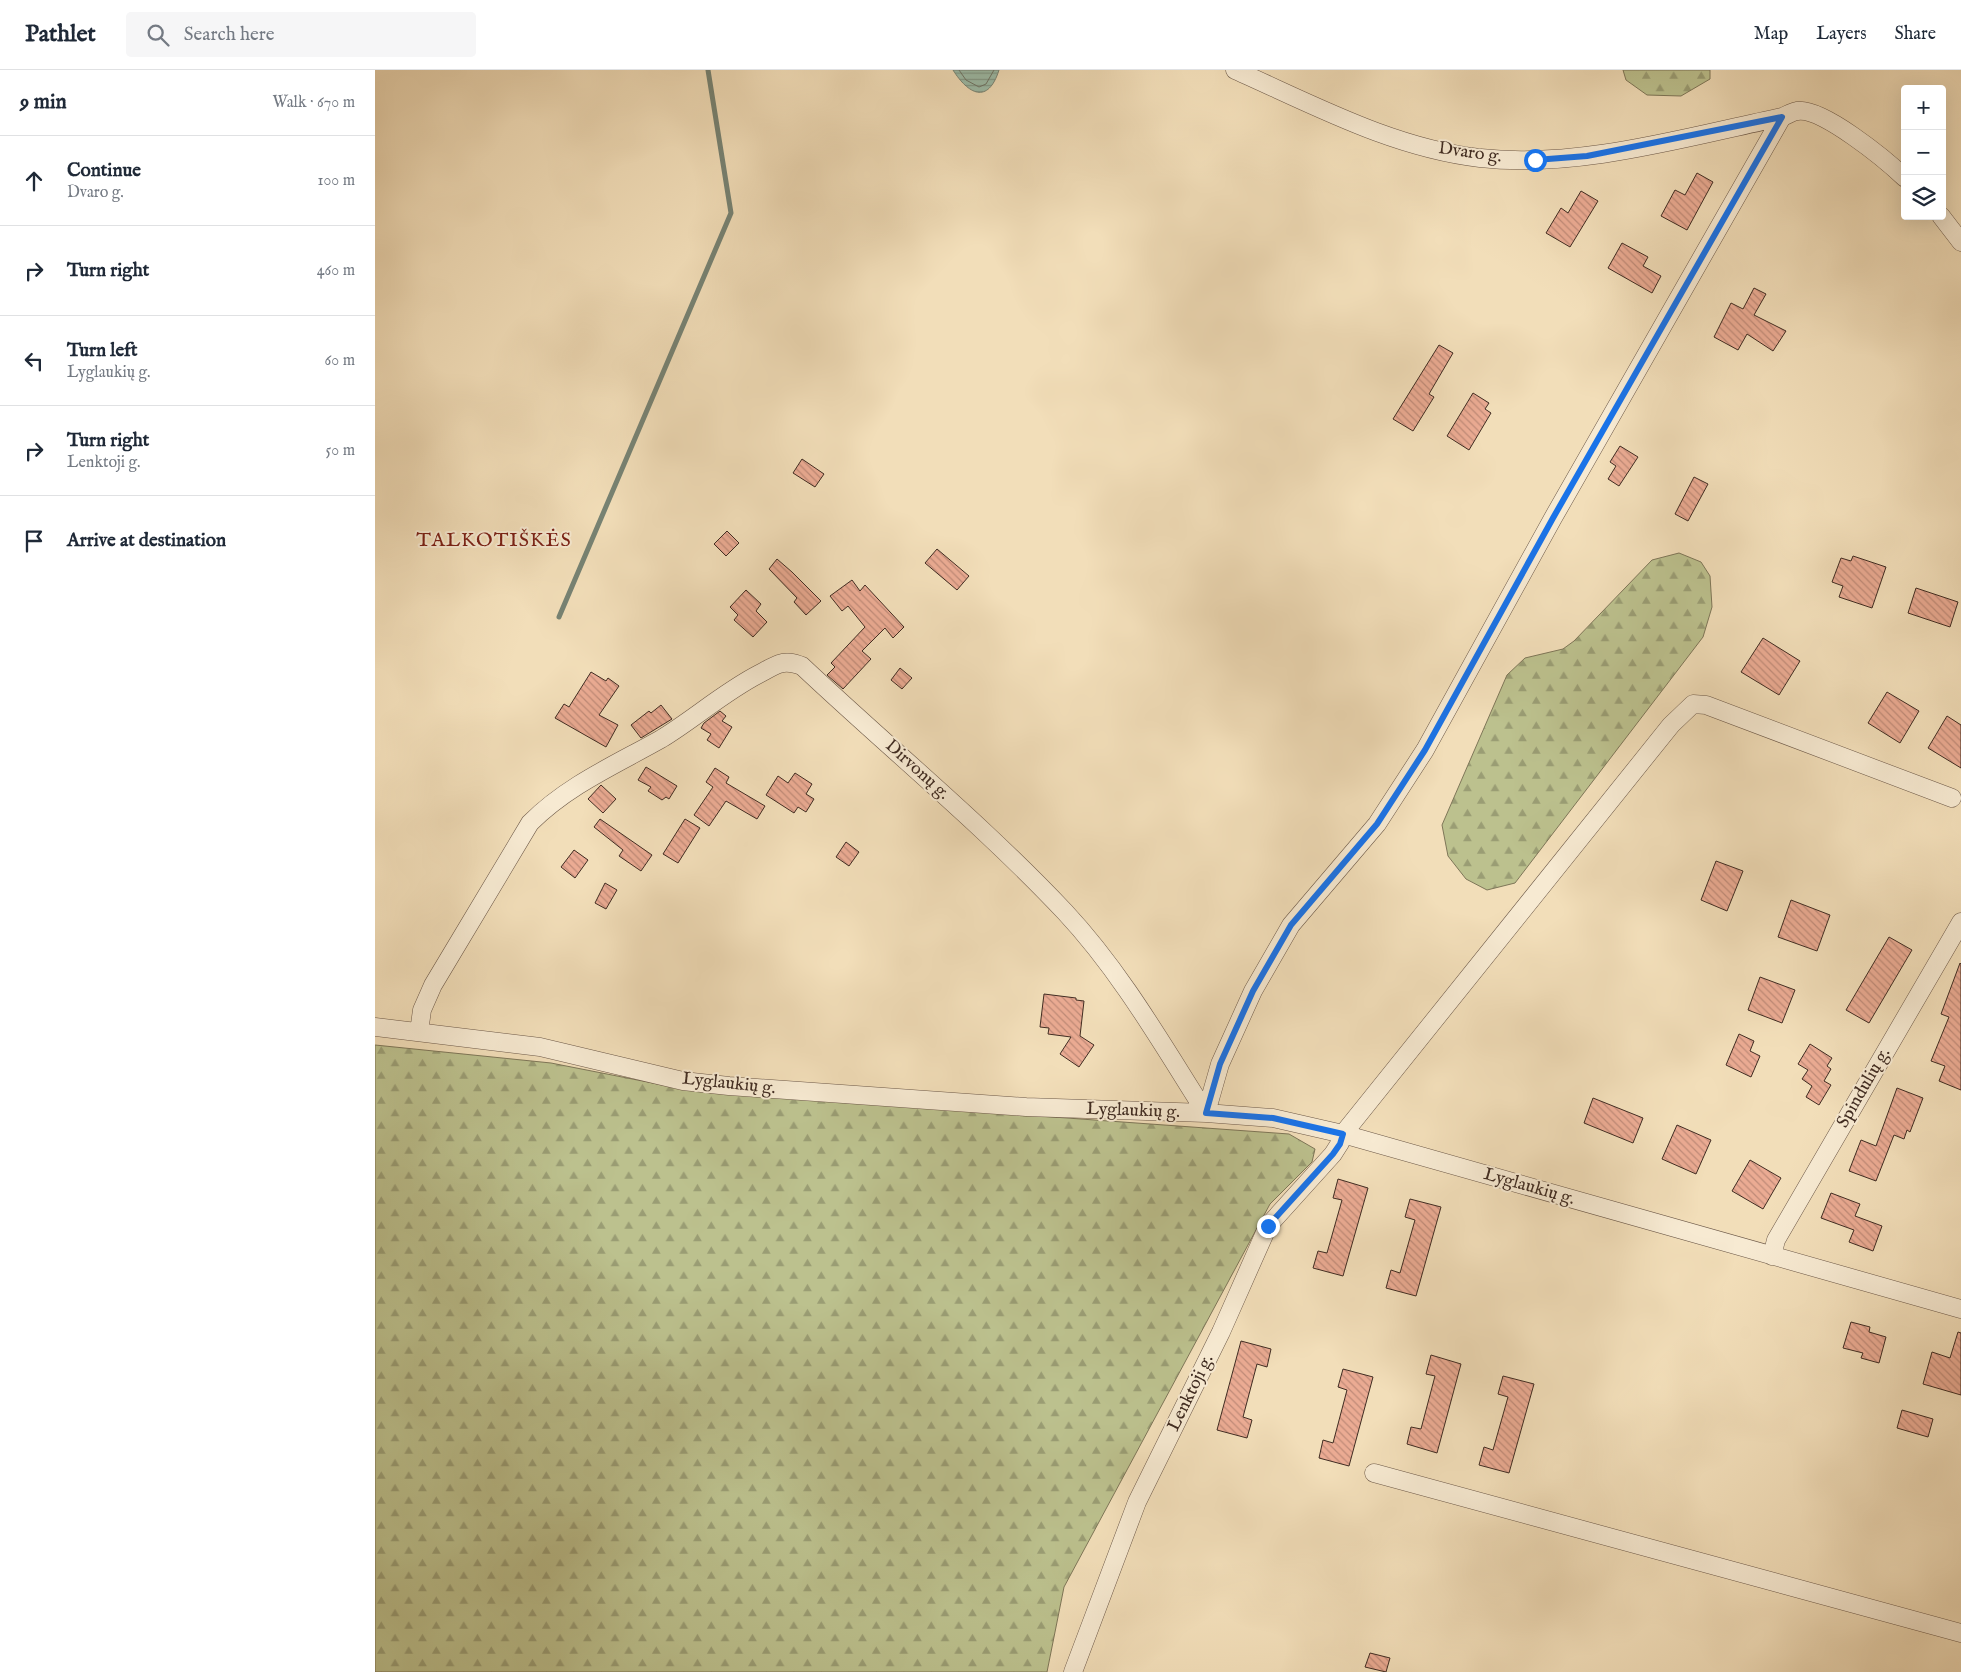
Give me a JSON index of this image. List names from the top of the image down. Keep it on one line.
{"streets":{"street":["Dvaro g.","Dirvonų g.","Lyglaukių g.","Spindulių g.","Lenktoji g."]},"crossings":[["Dirvonų g.","Lyglaukių g."],["Lyglaukių g.","Spindulių g."],["Lyglaukių g.","Lenktoji g."]],"districts":["TALKOTIŠKĖS"],"page":{"header":"Pathlet","search":"Search here","nav":["Map","Layers","Share"],"heading":["9 min","Walk · 670 m"],"map_buttons":["+","−"],"list":[["Continue","Dvaro g.","100 m"],["Turn right","460 m"],["Turn left","Lyglaukių g.","60 m"],["Turn right","Lenktoji g.","50 m"],"Arrive at destination"]}}
